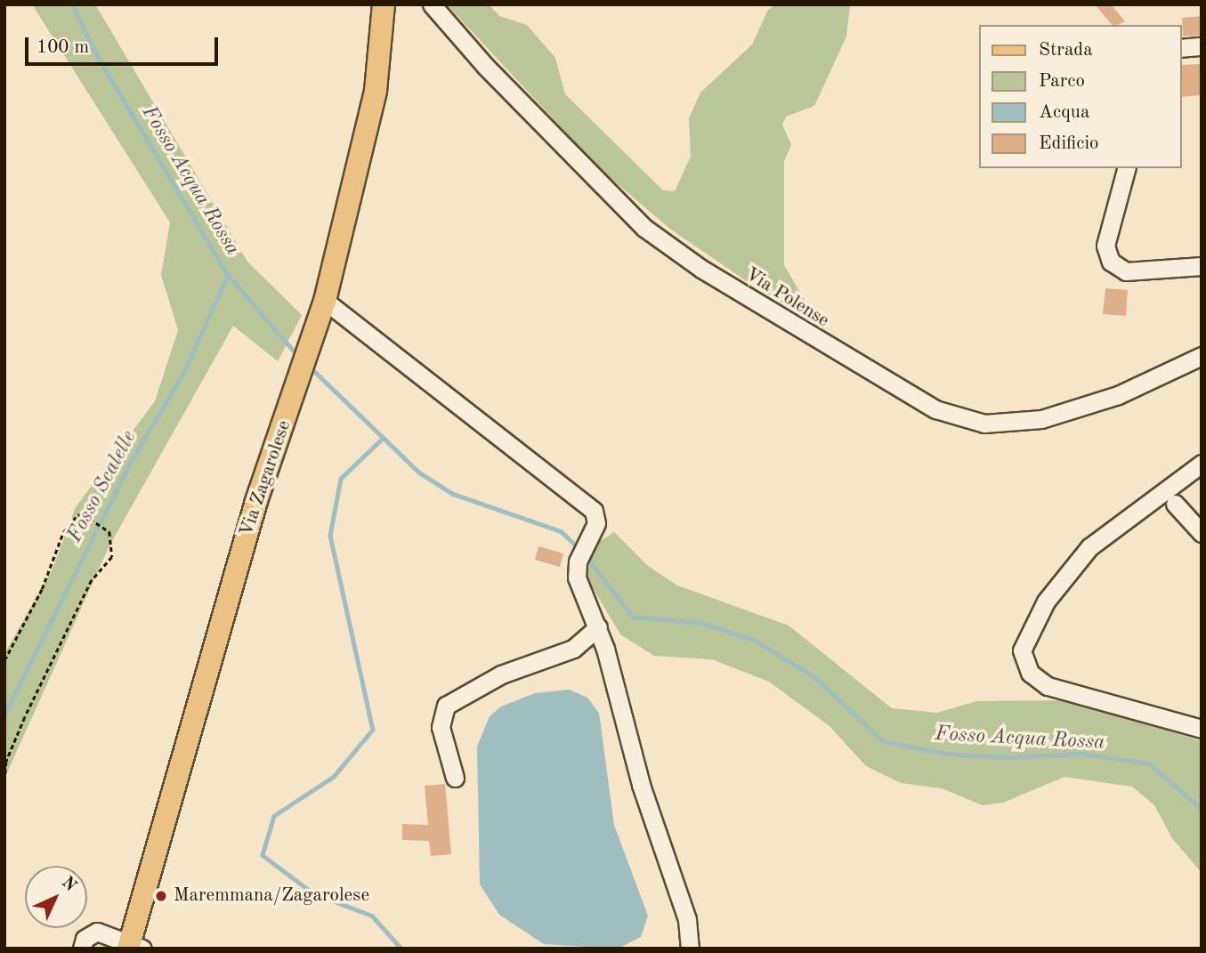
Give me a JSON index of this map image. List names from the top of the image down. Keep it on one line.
{"streets":{"main road":["Via Zagarolese"],"street":["Via Polense"]},"water":["Fosso Acqua Rossa","Fosso Scalelle"],"places":["Maremmana/Zagarolese"],"legend":["Strada","Parco","Acqua","Edificio"],"scale_bar":"100 m","north":"top right"}
